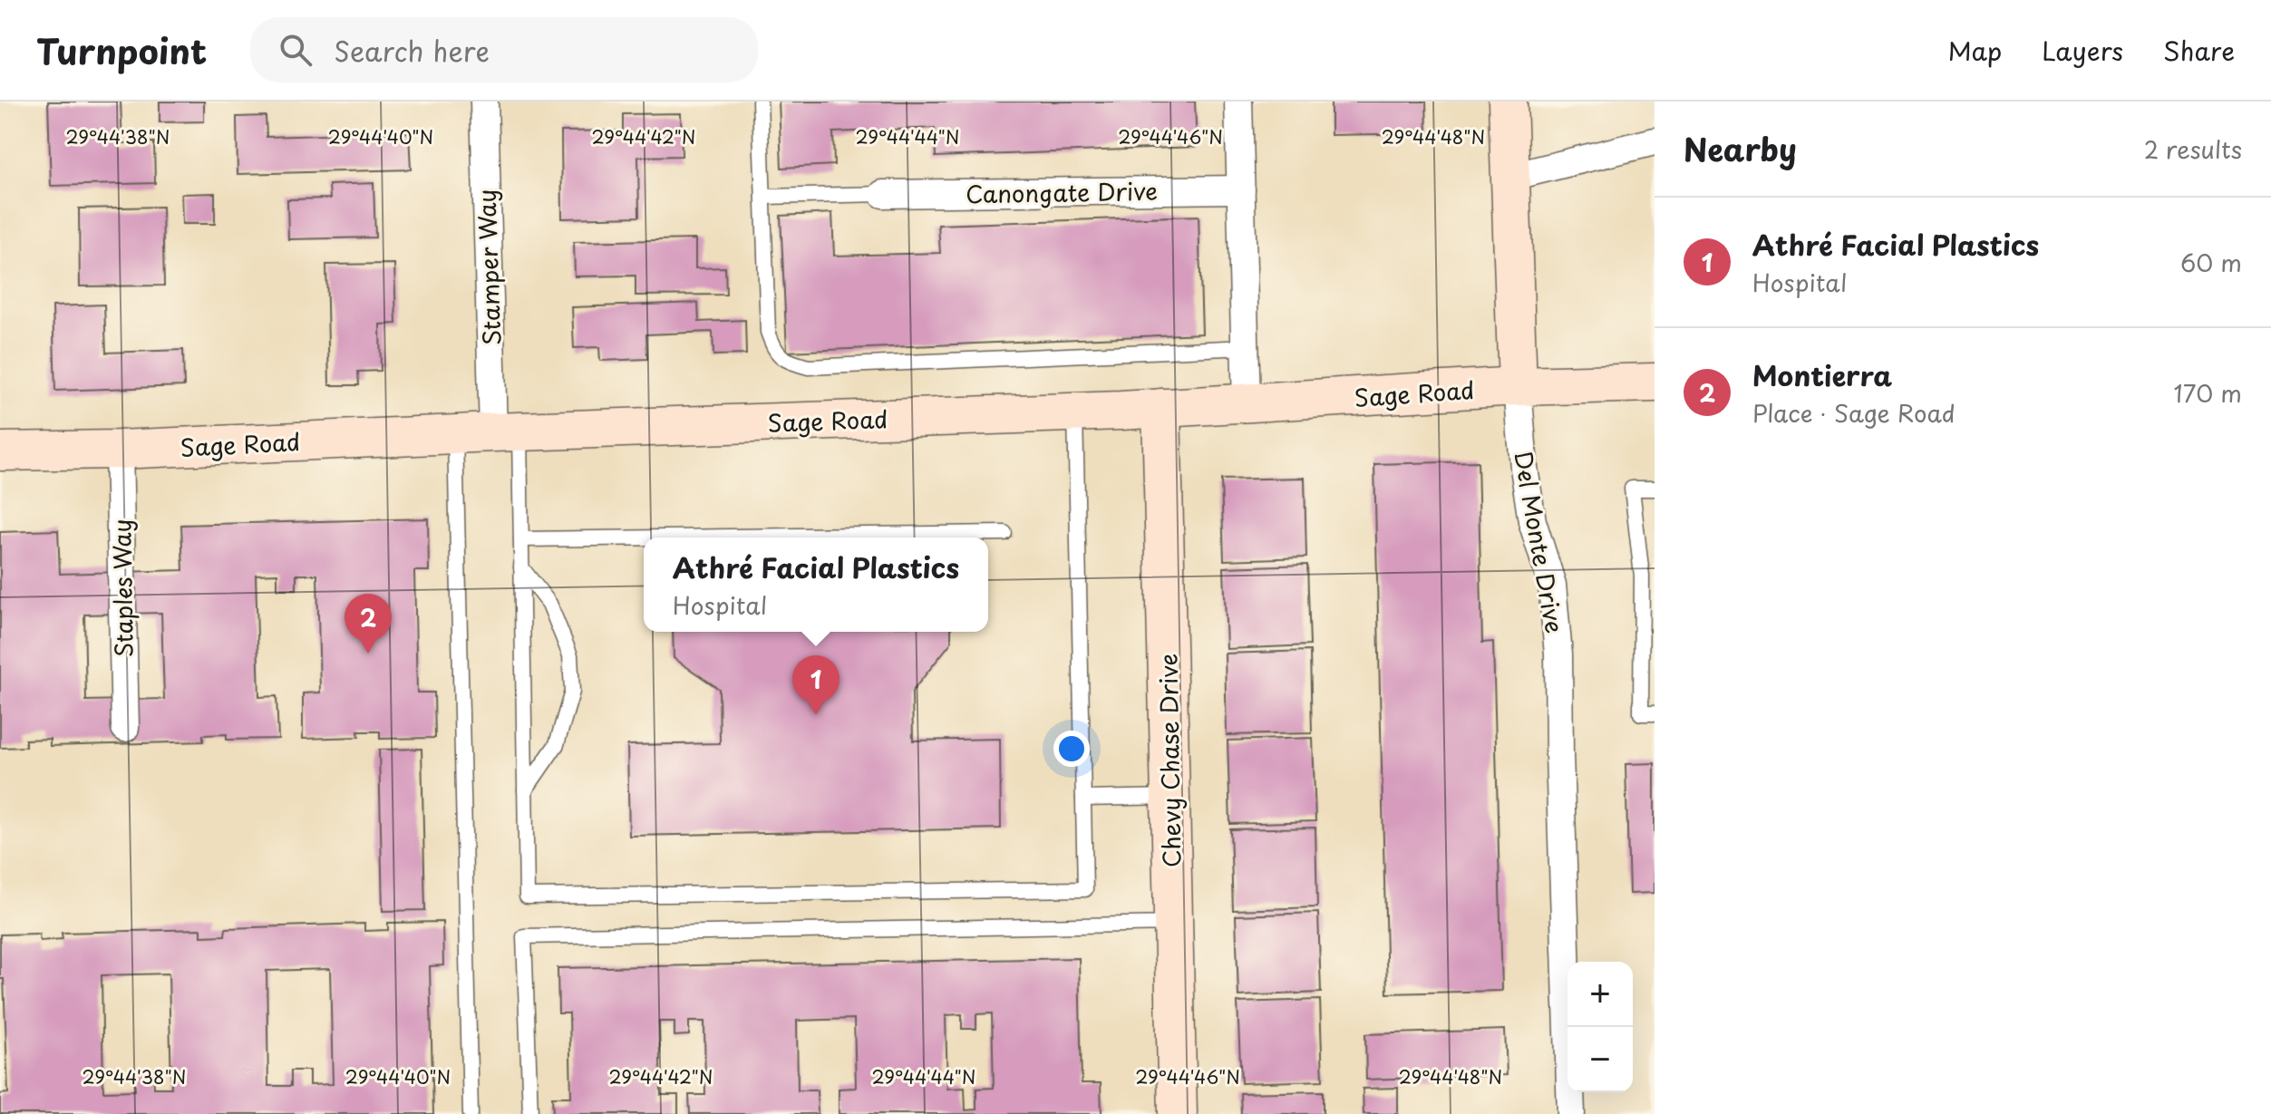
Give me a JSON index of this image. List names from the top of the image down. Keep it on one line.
{"streets":{"main road":["Sage Road","Del Monte Drive","Chevy Chase Drive"],"street":["Canongate Drive","Stamper Way","Staples Way"]},"crossings":[["Stamper Way","Sage Road"],["Sage Road","Del Monte Drive"],["Sage Road","Staples Way"],["Sage Road","Chevy Chase Drive"]],"page":{"header":"Turnpoint","search":"Search here","nav":["Map","Layers","Share"],"heading":["Nearby","2 results"],"list":[{"mark":"1","name":"Athré Facial Plastics","note":"Hospital","value":"60 m"},{"mark":"2","name":"Montierra","note":"Place · Sage Road","value":"170 m"}],"popup":["Athré Facial Plastics","Hospital"],"pins":["2","1"],"map_buttons":["+","−"]},"coordinates":["29°44'38\"N","29°44'40\"N","29°44'42\"N","29°44'44\"N","29°44'46\"N","29°44'48\"N"]}
